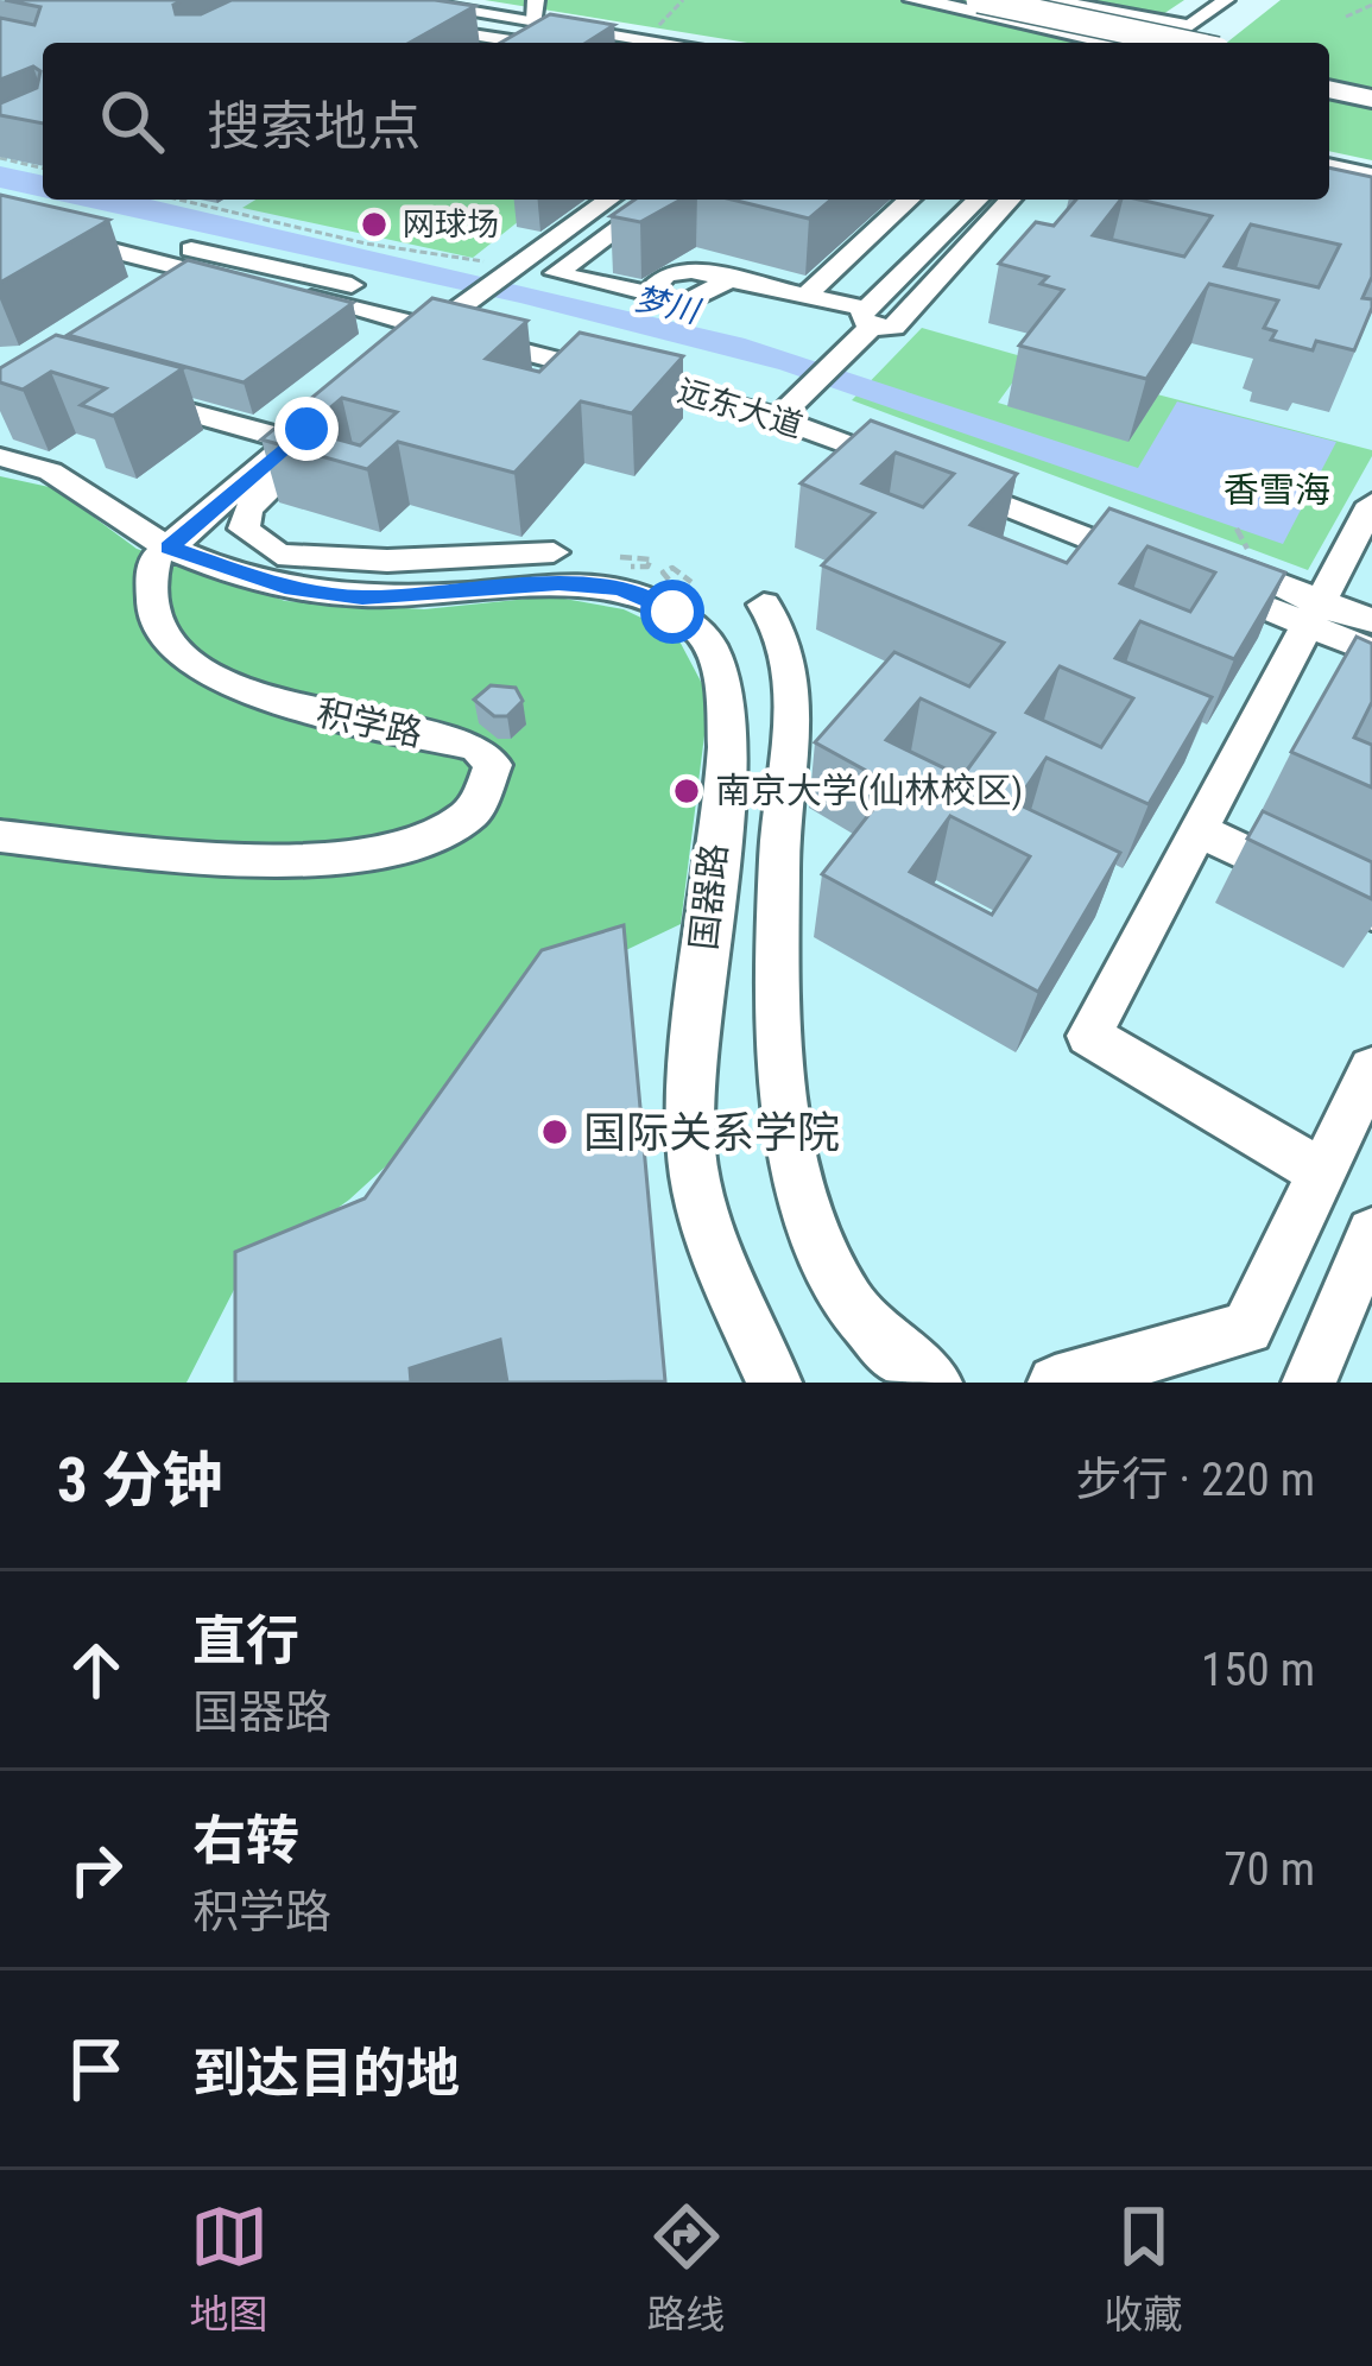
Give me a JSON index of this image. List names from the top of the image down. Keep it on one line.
{"streets":{"street":["远东大道","积学路","国器路"]},"crossings":[["积学路","国器路"]],"water":["梦川"],"parks":["香雪海"],"places":["网球场","南京大学(仙林校区)","国际关系学院"],"page":{"search":"搜索地点","heading":["3 分钟","步行 · 220 m"],"list":[["直行","国器路","150 m"],["右转","积学路","70 m"],"到达目的地"],"nav":["地图","路线","收藏"]}}
